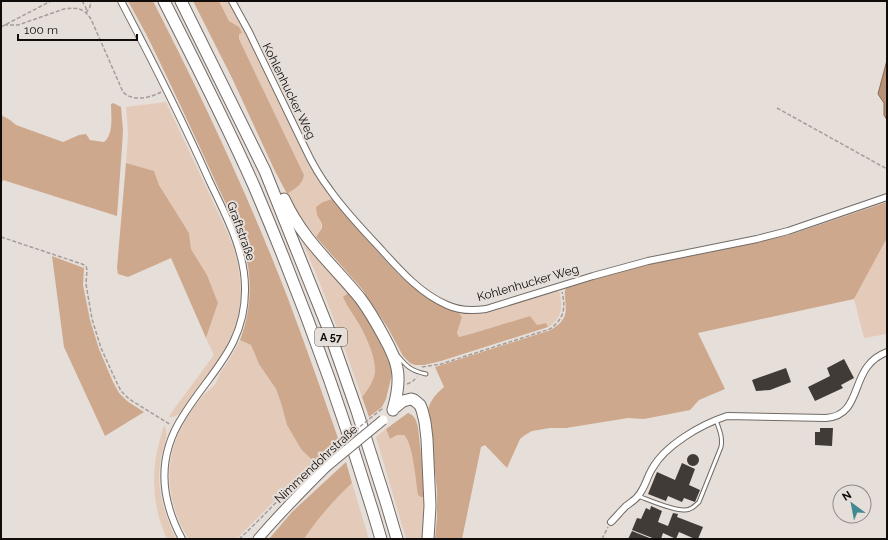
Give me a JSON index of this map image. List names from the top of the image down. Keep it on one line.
{"streets":{"highway":["A 57"],"street":["Kohlenhucker Weg","Graftstraße","Nimmendohrstraße"]},"scale_bar":"100 m","north":"top left"}
